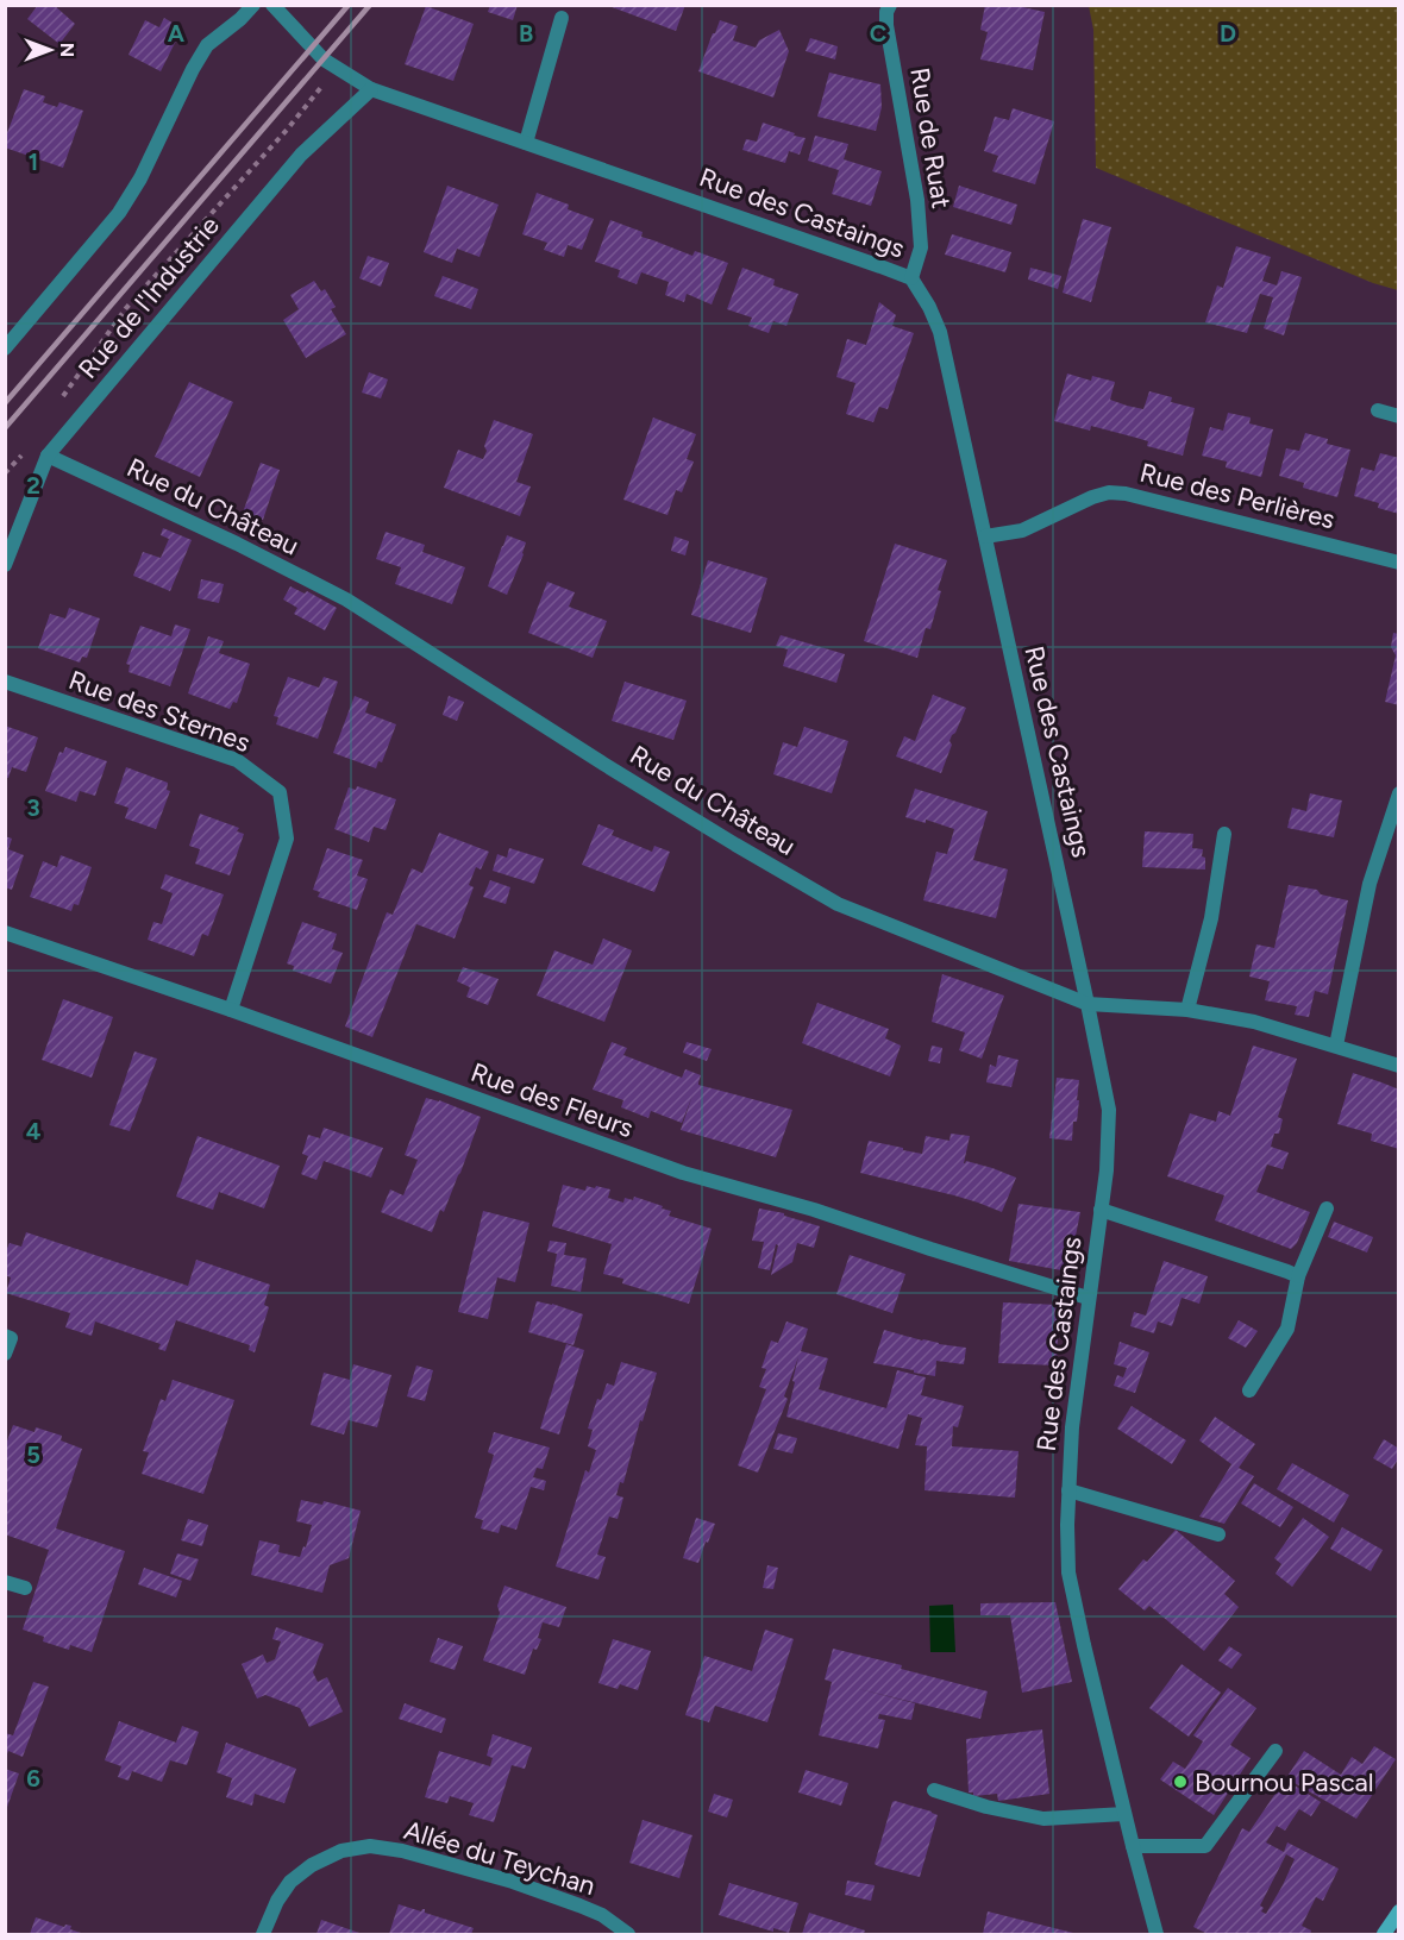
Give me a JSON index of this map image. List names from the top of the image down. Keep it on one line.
{"streets":{"street":["Rue de Ruat","Rue des Castaings","Rue de l'Industrie","Rue des Perlières","Rue du Château","Rue des Sternes","Rue des Fleurs","Allée du Teychan"]},"crossings":[["Rue de Ruat","Rue des Castaings"],["Rue des Castaings","Rue de l'Industrie"],["Rue des Castaings","Rue des Perlières"],["Rue des Castaings","Rue du Château"],["Rue des Castaings","Rue des Fleurs"],["Rue de l'Industrie","Rue du Château"],["Rue des Sternes","Rue des Fleurs"]],"places":["Bournou Pascal"],"north":"right","grid":{"columns":["A","B","C","D"],"rows":["1","2","3","4","5","6"]}}
